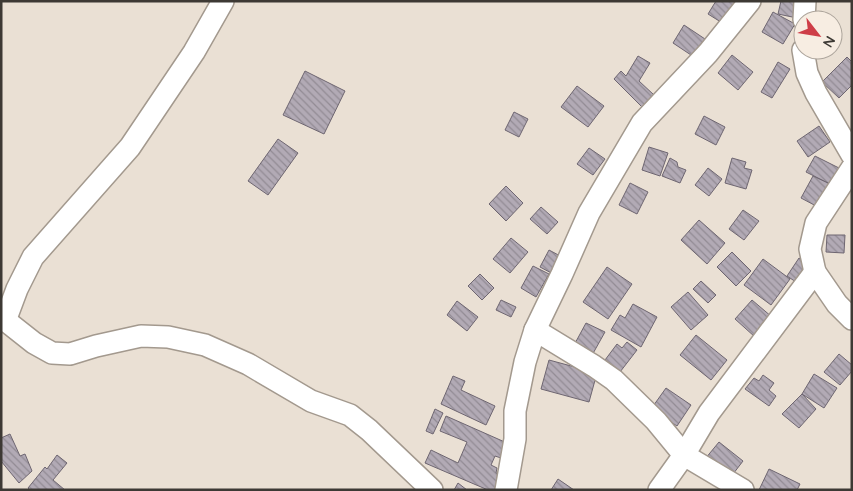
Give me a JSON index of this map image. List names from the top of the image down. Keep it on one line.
{"north":"bottom right"}
